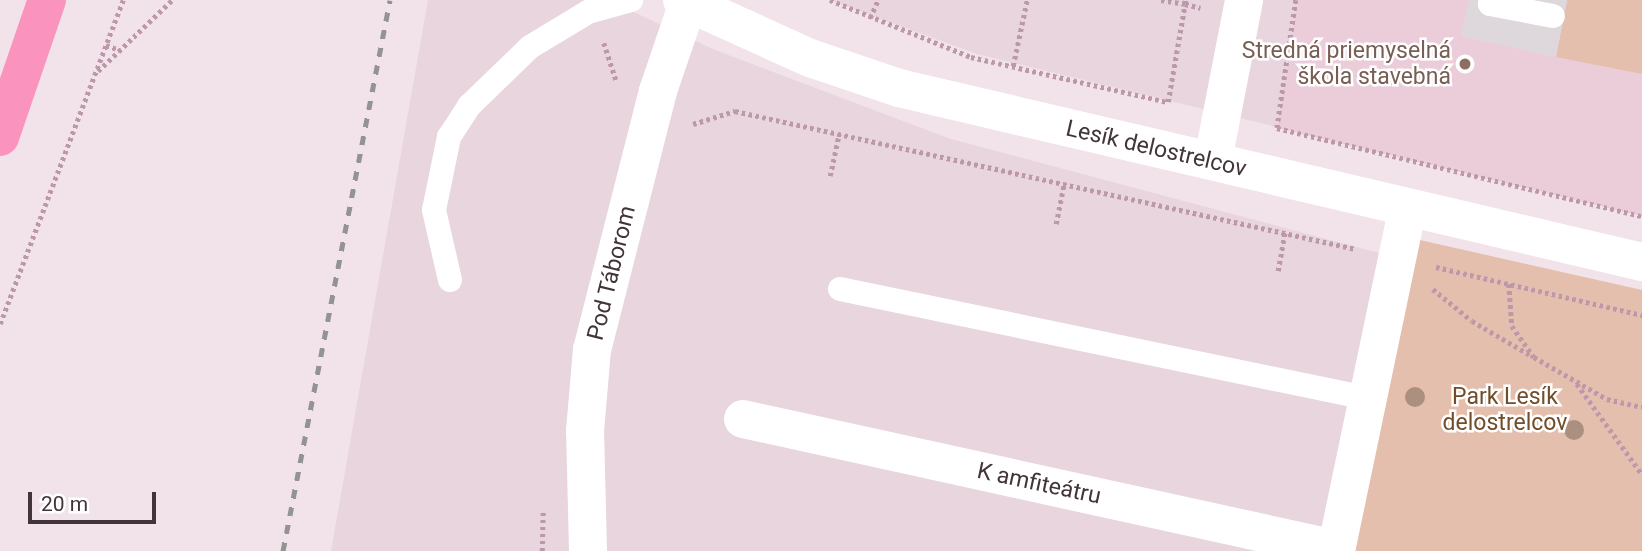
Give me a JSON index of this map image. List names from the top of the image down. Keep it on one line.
{"streets":{"street":["Lesík delostrelcov","Pod Táborom","K amfiteátru"]},"crossings":[["Lesík delostrelcov","Pod Táborom"],["Lesík delostrelcov","K amfiteátru"]],"parks":["Park Lesík delostrelcov"],"places":["Stredná priemyselná škola stavebná"],"scale_bar":"20 m"}
